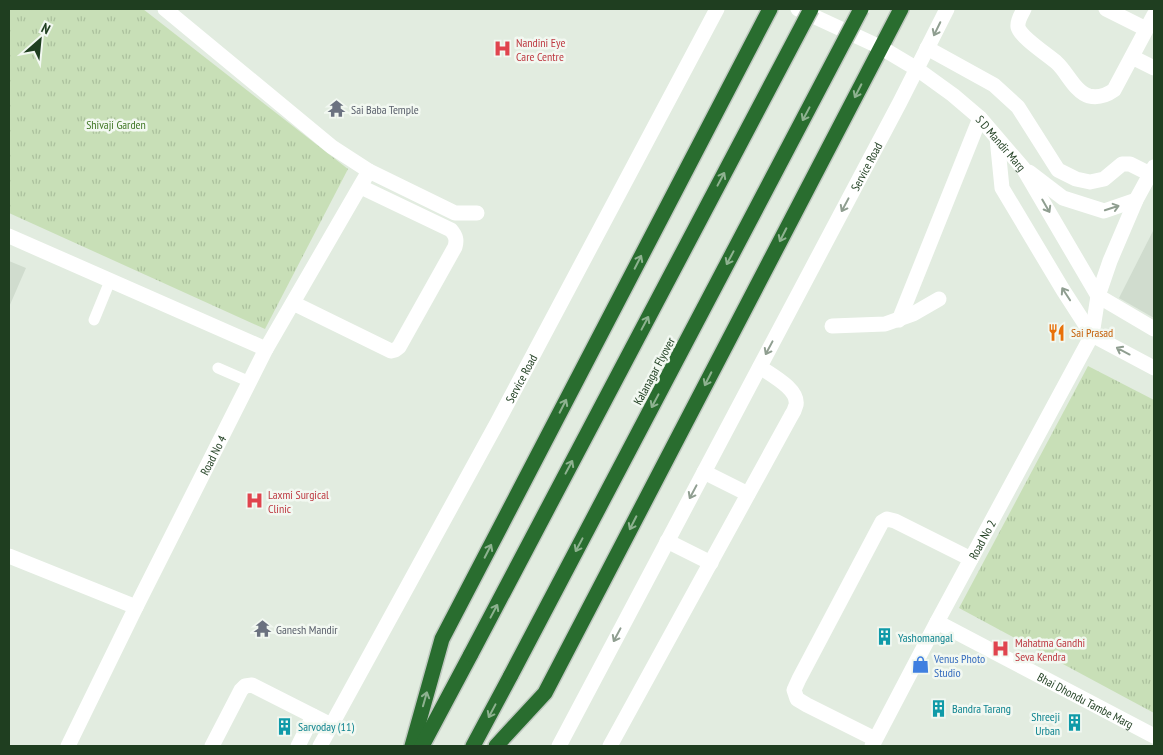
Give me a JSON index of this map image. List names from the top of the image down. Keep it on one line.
{"streets":{"highway":["Kalanagar Flyover"],"street":["S D Mandir Marg","Service Road","Road No 4","Road No 2","Bhai Dhondu Tambe Marg"]},"crossings":[["S D Mandir Marg","Service Road"],["S D Mandir Marg","Road No 2"],["Road No 2","Bhai Dhondu Tambe Marg"]],"parks":["Shivaji Garden"],"places":{"hospital":["Nandini Eye Care Centre","Laxmi Surgical Clinic","Mahatma Gandhi Seva Kendra"],"temple":["Sai Baba Temple","Ganesh Mandir"],"restaurant":["Sai Prasad"],"building":["Yashomangal","Bandra Tarang","Shreeji Urban","Sarvoday (11)"],"shop":["Venus Photo Studio"]},"north":"top right"}
